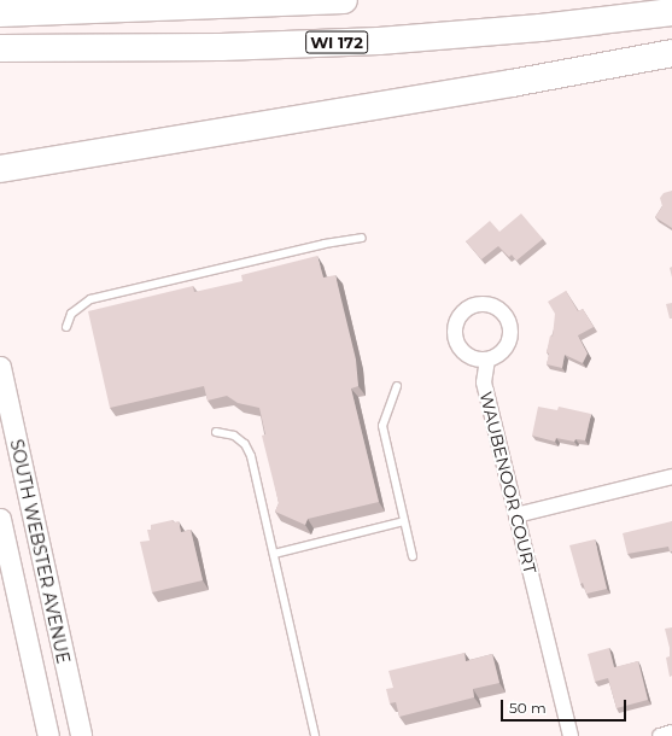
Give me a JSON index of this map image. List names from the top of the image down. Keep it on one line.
{"streets":{"highway":["WI 172"],"main road":["SOUTH WEBSTER AVENUE"],"street":["WAUBENOOR COURT"]},"scale_bar":"50 m"}
